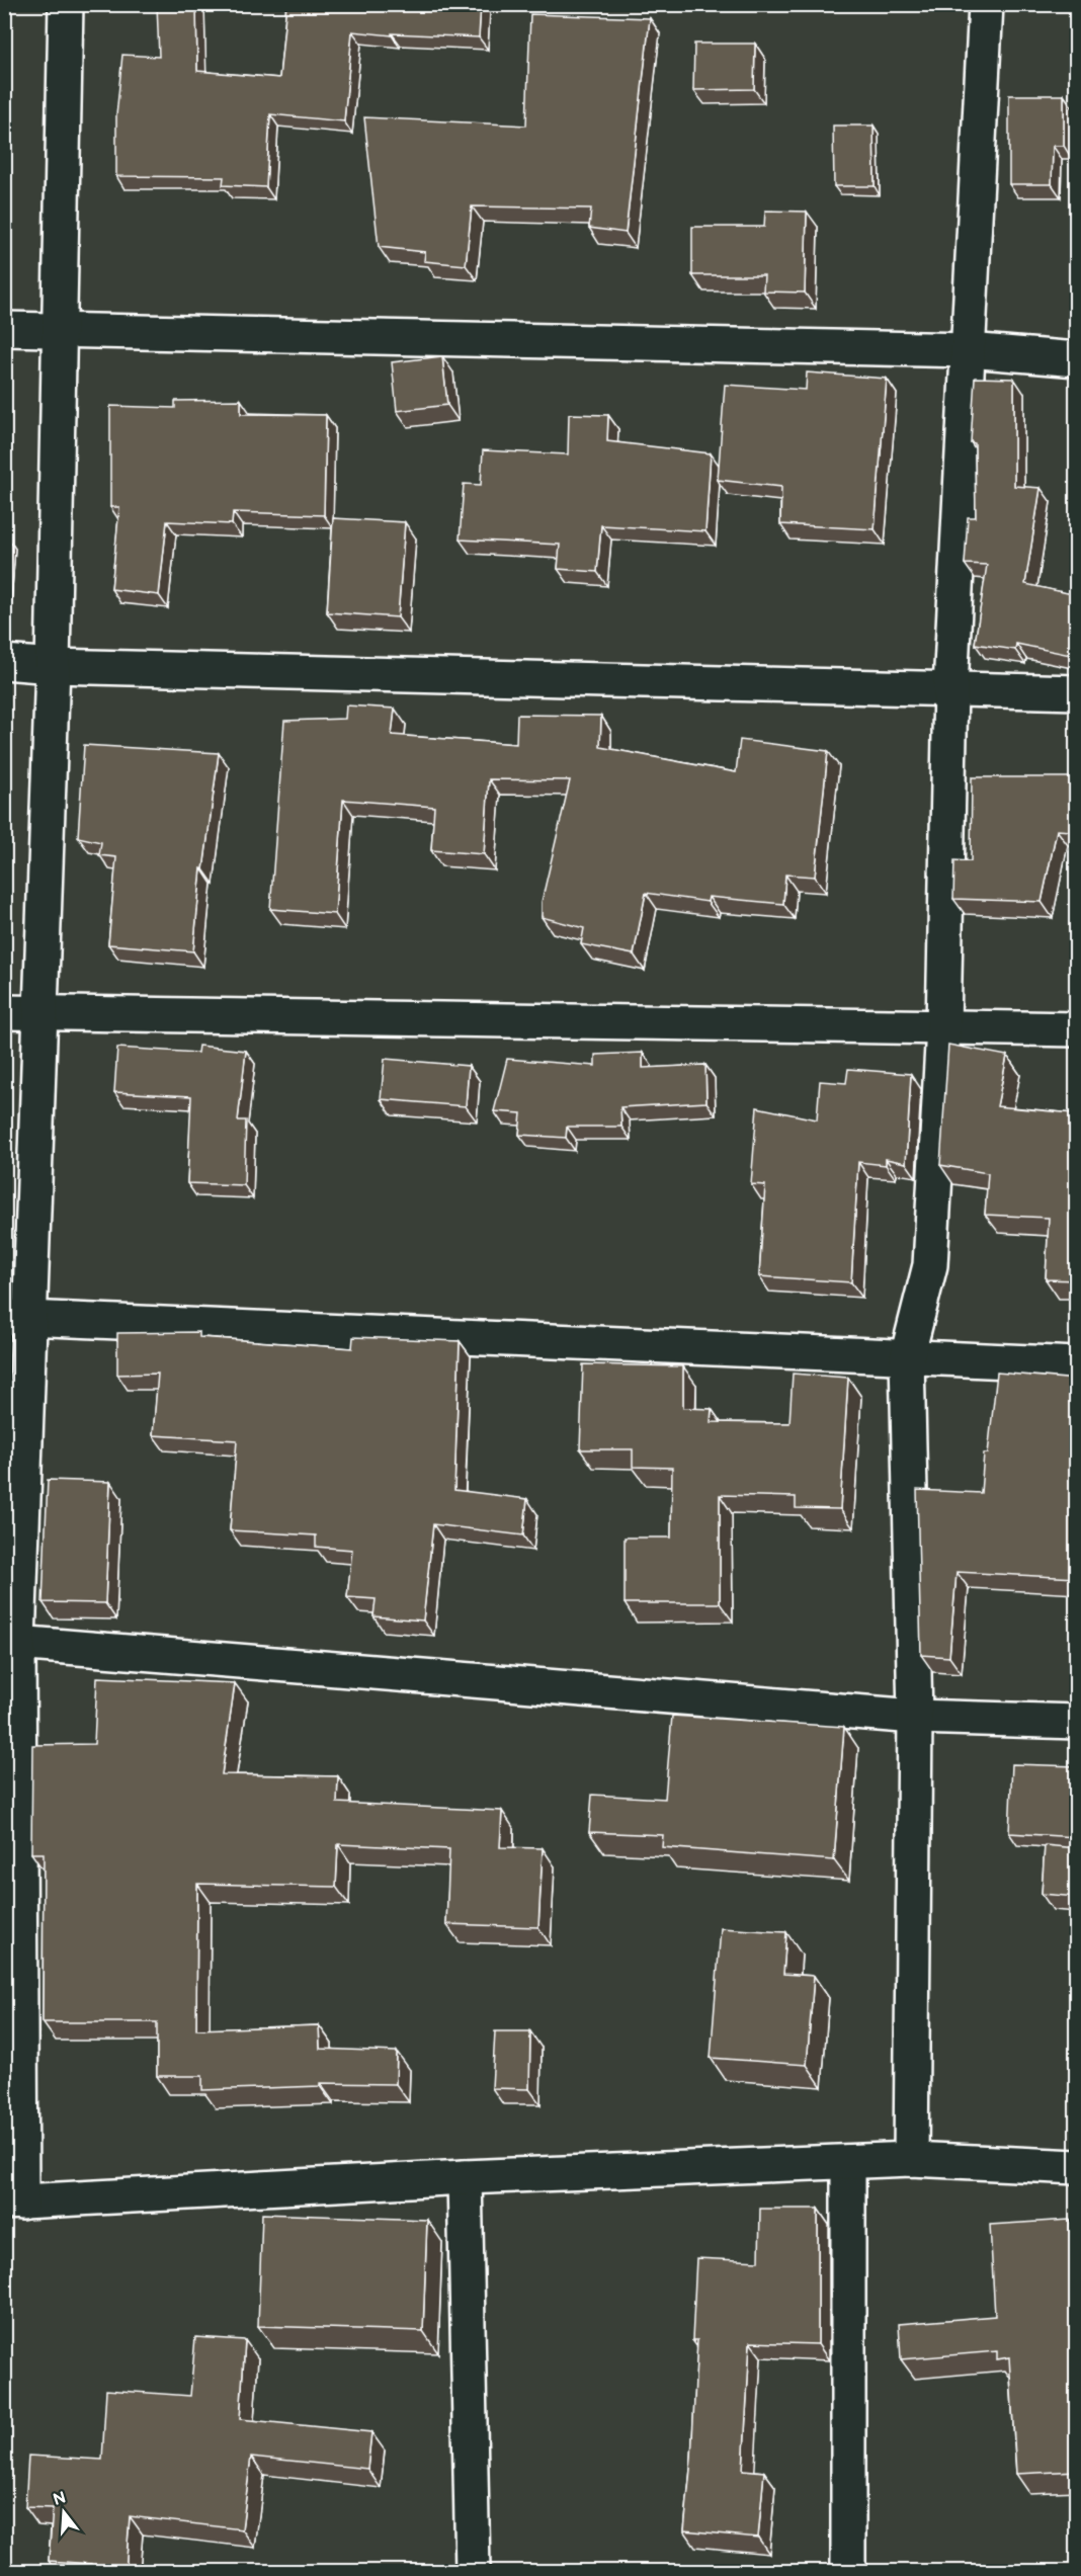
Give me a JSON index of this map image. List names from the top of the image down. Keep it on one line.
{"north":"top"}
